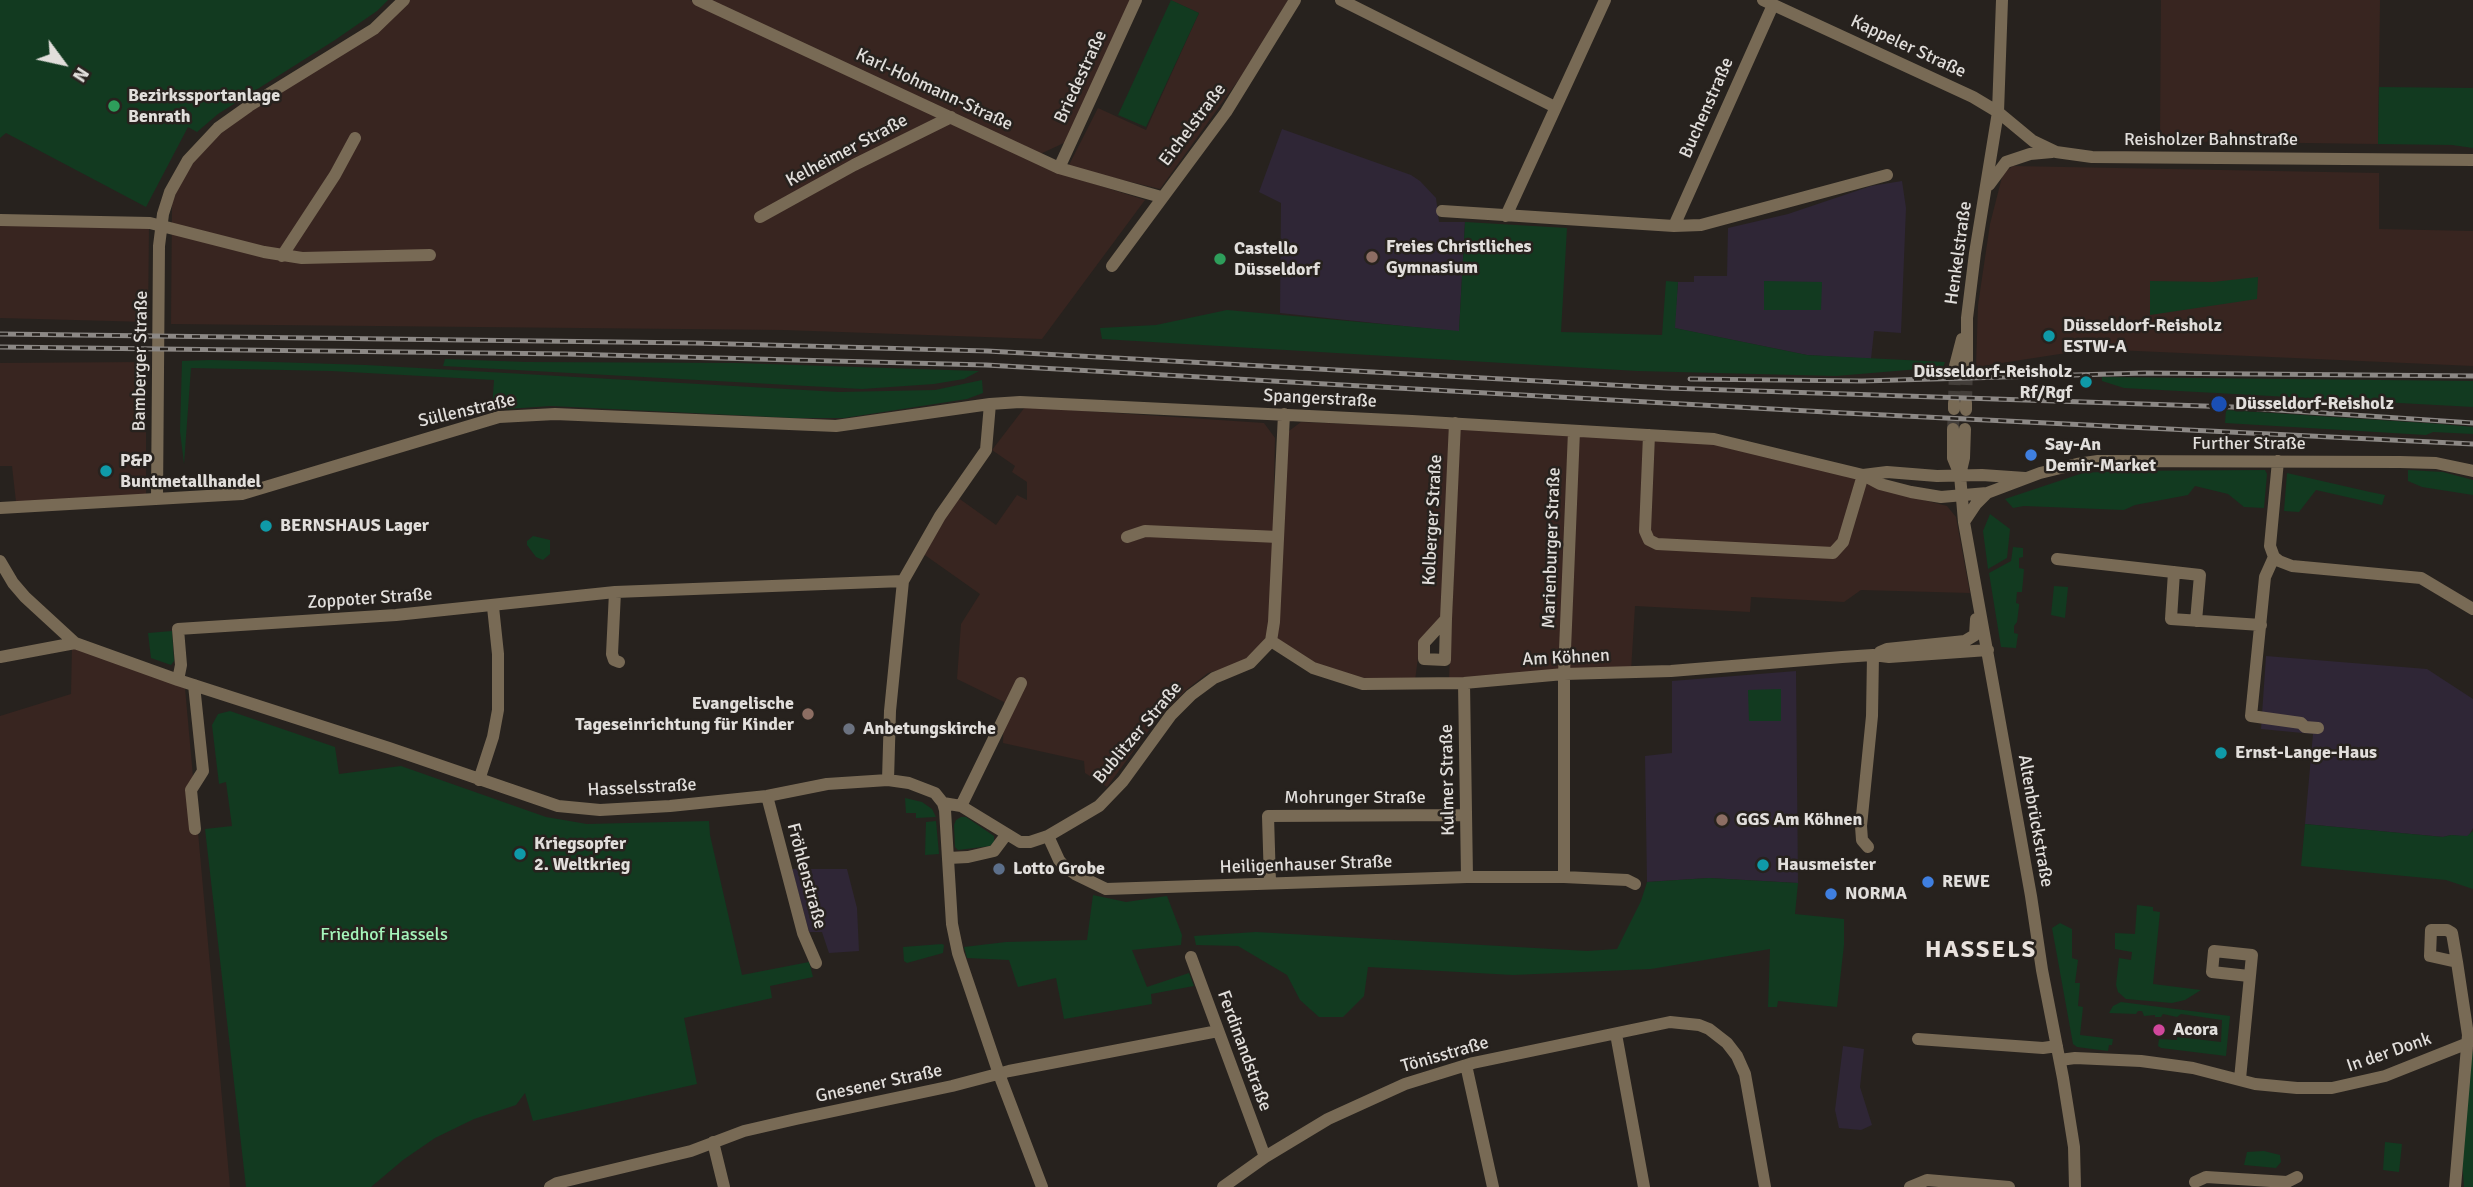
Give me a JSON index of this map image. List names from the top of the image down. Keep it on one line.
{"streets":{"street":["Kappeler Straße","Briedestraße","Karl-Hohmann-Straße","Buchenstraße","Eichelstraße","Reisholzer Bahnstraße","Kelheimer Straße","Henkelstraße","Bamberger Straße","Spangerstraße","Süllenstraße","Further Straße","Kolberger Straße","Marienburger Straße","Zoppoter Straße","Am Köhnen","Bublitzer Straße","Kulmer Straße","Hasselsstraße","Mohrunger Straße","Altenbrückstraße","Heiligenhauser Straße","Fröhlenstraße","Ferdinandstraße","In der Donk","Tönisstraße","Gnesener Straße"]},"crossings":[["Kappeler Straße","Buchenstraße"],["Kappeler Straße","Reisholzer Bahnstraße"],["Kappeler Straße","Henkelstraße"],["Briedestraße","Karl-Hohmann-Straße"],["Karl-Hohmann-Straße","Eichelstraße"],["Karl-Hohmann-Straße","Kelheimer Straße"],["Reisholzer Bahnstraße","Henkelstraße"],["Bamberger Straße","Süllenstraße"],["Spangerstraße","Süllenstraße"],["Spangerstraße","Further Straße"],["Spangerstraße","Kolberger Straße"],["Spangerstraße","Marienburger Straße"],["Spangerstraße","Altenbrückstraße"],["Further Straße","Altenbrückstraße"],["Marienburger Straße","Am Köhnen"],["Marienburger Straße","Heiligenhauser Straße"],["Zoppoter Straße","Hasselsstraße"],["Am Köhnen","Bublitzer Straße"],["Am Köhnen","Kulmer Straße"],["Am Köhnen","Altenbrückstraße"],["Bublitzer Straße","Heiligenhauser Straße"],["Kulmer Straße","Mohrunger Straße"],["Kulmer Straße","Heiligenhauser Straße"],["Hasselsstraße","Fröhlenstraße"],["Mohrunger Straße","Heiligenhauser Straße"],["Altenbrückstraße","In der Donk"],["Ferdinandstraße","Tönisstraße"],["Ferdinandstraße","Gnesener Straße"]],"districts":["HASSELS"],"parks":["Friedhof Hassels"],"places":["Bezirkssportanlage Benrath","Freies Christliches Gymnasium","Castello Düsseldorf","Düsseldorf-Reisholz ESTW-A","Düsseldorf-Reisholz Rf/Rgf","Düsseldorf-Reisholz","Say-An Demir-Market","P&P Buntmetallhandel","BERNSHAUS Lager","Evangelische Tageseinrichtung für Kinder","Anbetungskirche","Ernst-Lange-Haus","GGS Am Köhnen","Kriegsopfer 2. Weltkrieg","Hausmeister","Lotto Grobe","REWE","NORMA","Acora"],"north":"bottom right"}
